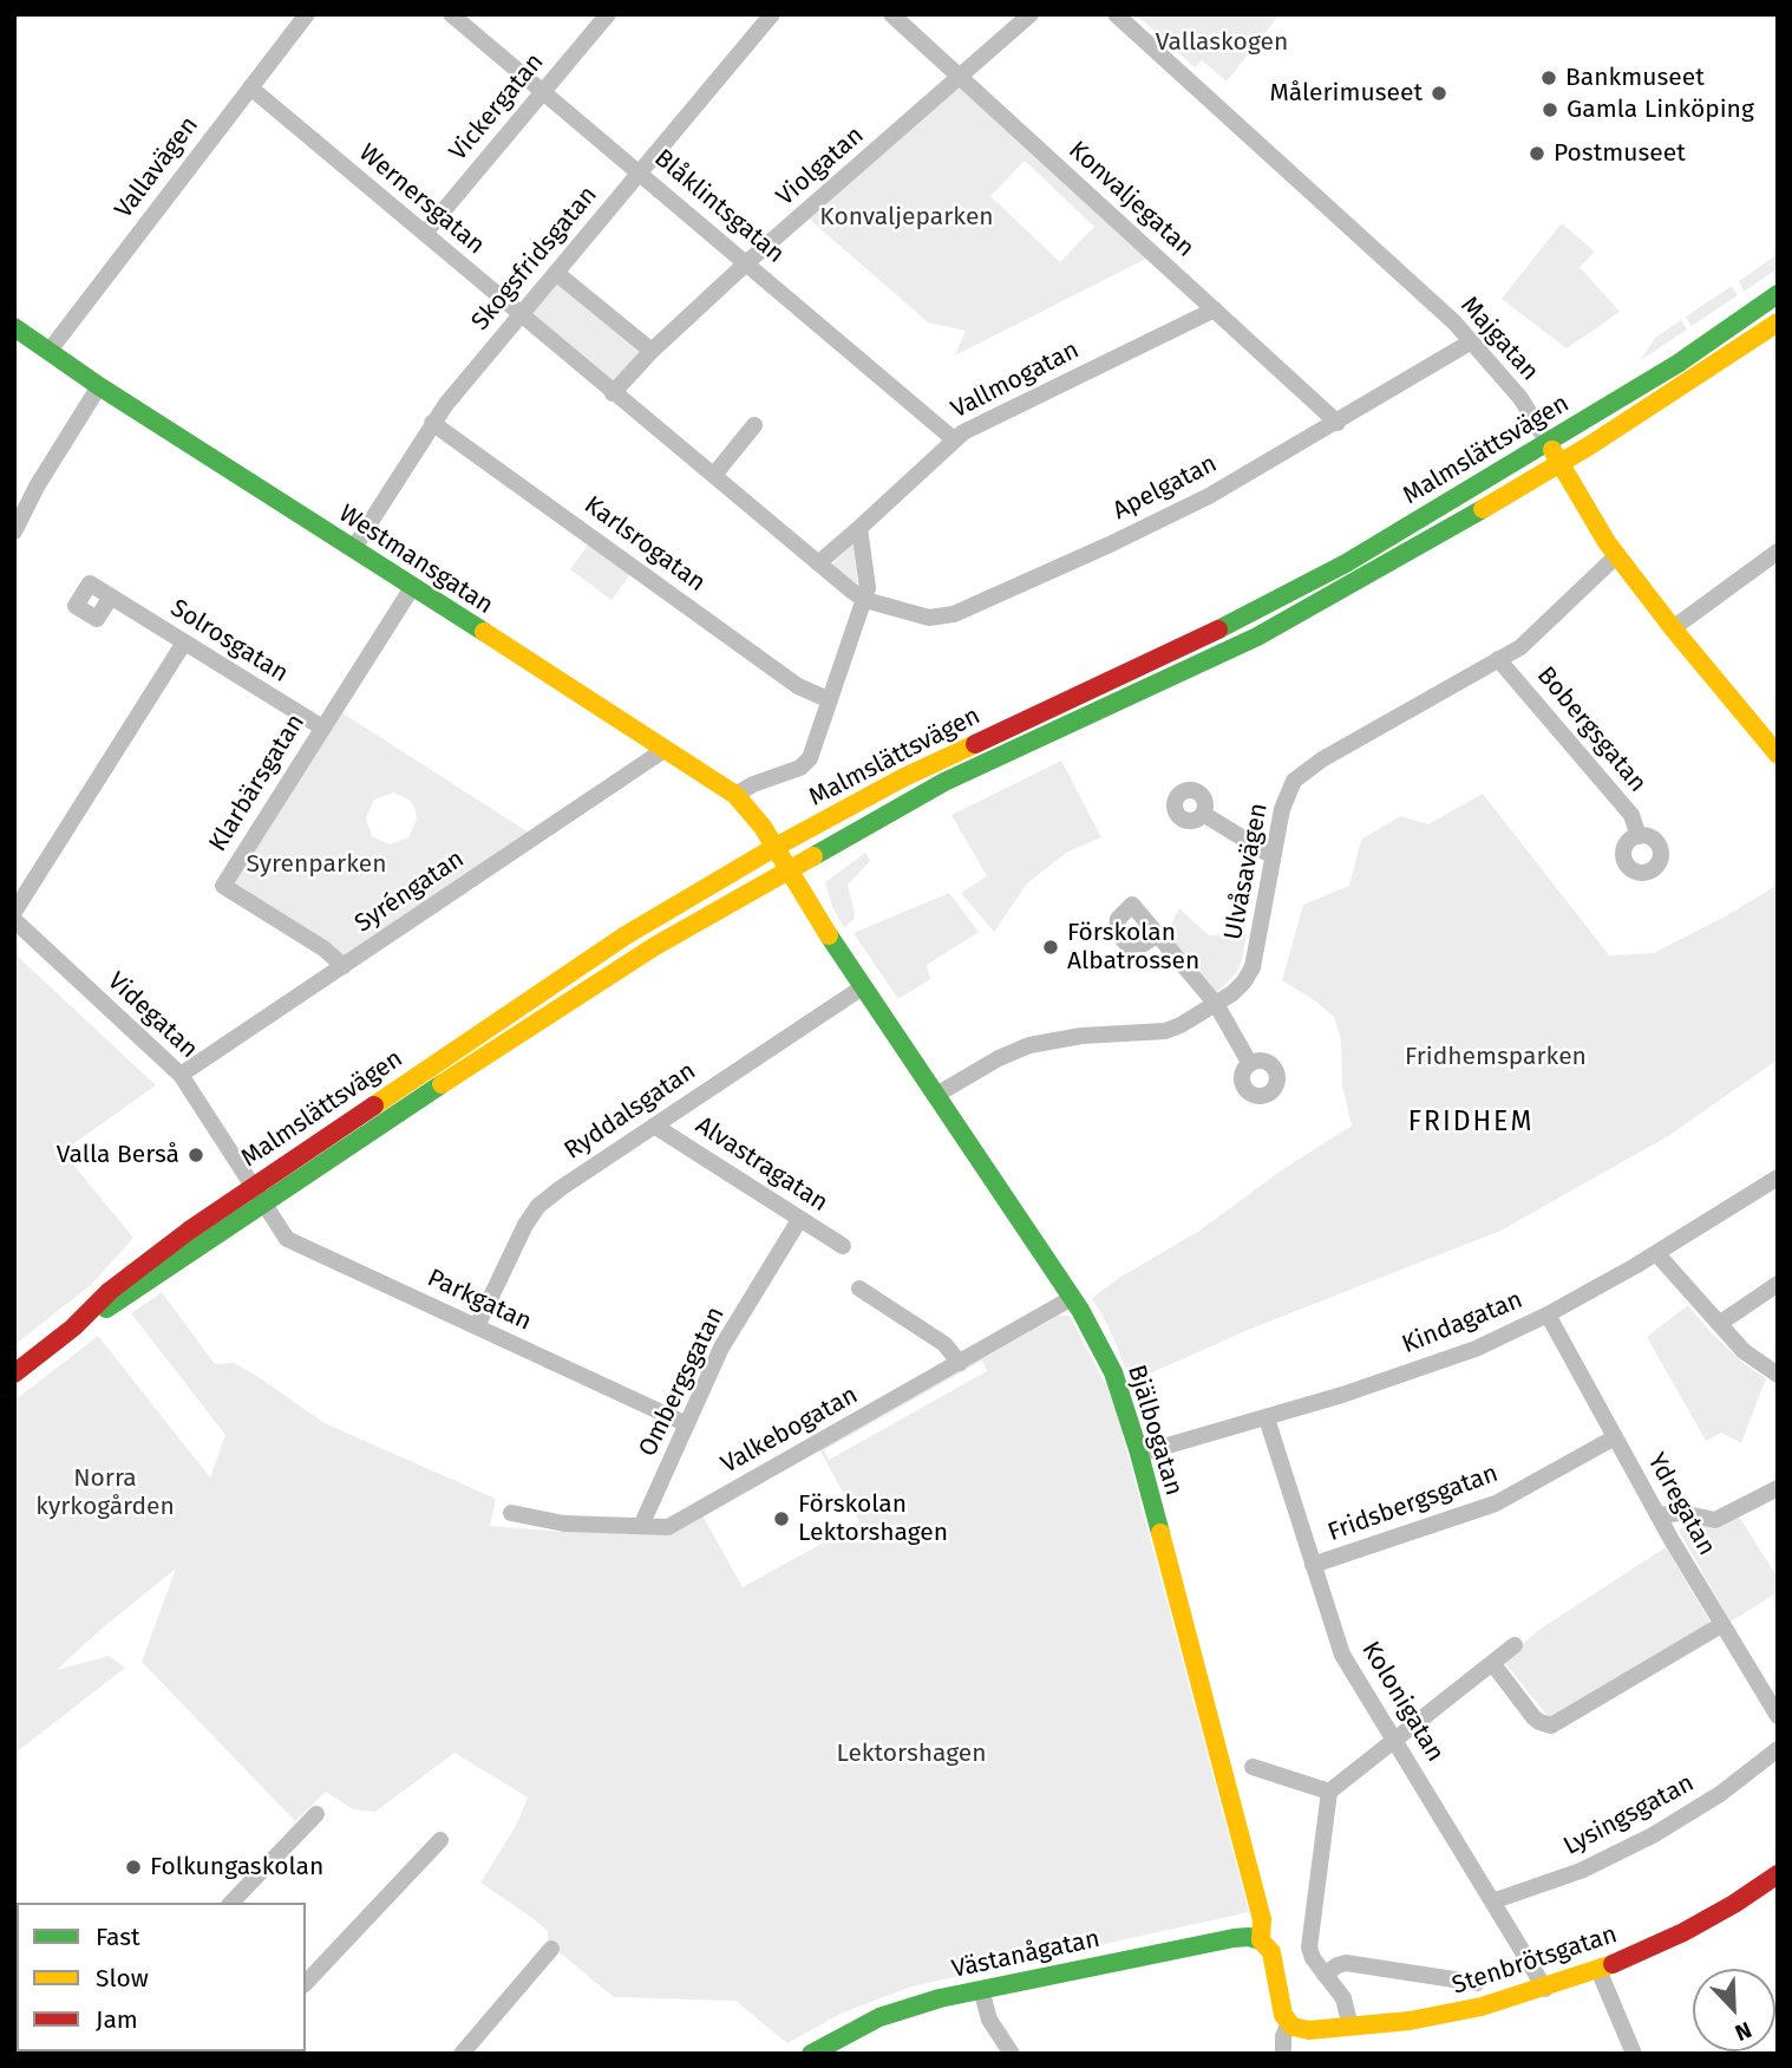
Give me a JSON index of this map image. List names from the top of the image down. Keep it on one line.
{"streets":{"main road":["Majgatan","Malmslättsvägen","Westmansgatan","Bjälbogatan","Västanågatan","Stenbrötsgatan"],"street":["Vickergatan","Violgatan","Vallavägen","Wernersgatan","Konvaljegatan","Blåklintsgatan","Skogsfridsgatan","Vallmogatan","Apelgatan","Karlsrogatan","Solrosgatan","Bobergsgatan","Klarbärsgatan","Ulvåsavägen","Syréngatan","Videgatan","Ryddalsgatan","Alvastragatan","Parkgatan","Kindagatan","Ombergsgatan","Valkebogatan","Fridsbergsgatan","Ydregatan","Kolonigatan","Lysingsgatan"]},"crossings":[["Vickergatan","Wernersgatan"],["Vickergatan","Blåklintsgatan"],["Violgatan","Wernersgatan"],["Violgatan","Konvaljegatan"],["Violgatan","Blåklintsgatan"],["Vallavägen","Wernersgatan"],["Vallavägen","Westmansgatan"],["Wernersgatan","Skogsfridsgatan"],["Wernersgatan","Vallmogatan"],["Wernersgatan","Apelgatan"],["Konvaljegatan","Vallmogatan"],["Konvaljegatan","Apelgatan"],["Blåklintsgatan","Skogsfridsgatan"],["Blåklintsgatan","Vallmogatan"],["Skogsfridsgatan","Karlsrogatan"],["Skogsfridsgatan","Westmansgatan"],["Majgatan","Malmslättsvägen"],["Majgatan","Apelgatan"],["Majgatan","Ulvåsavägen"],["Malmslättsvägen","Westmansgatan"],["Malmslättsvägen","Videgatan"],["Malmslättsvägen","Parkgatan"],["Malmslättsvägen","Bjälbogatan"],["Westmansgatan","Klarbärsgatan"],["Westmansgatan","Syréngatan"],["Westmansgatan","Bjälbogatan"],["Solrosgatan","Klarbärsgatan"],["Bobergsgatan","Ulvåsavägen"],["Klarbärsgatan","Syréngatan"],["Ulvåsavägen","Bjälbogatan"],["Syréngatan","Videgatan"],["Videgatan","Parkgatan"],["Ryddalsgatan","Alvastragatan"],["Ryddalsgatan","Parkgatan"],["Ryddalsgatan","Bjälbogatan"],["Alvastragatan","Ombergsgatan"],["Parkgatan","Ombergsgatan"],["Kindagatan","Bjälbogatan"],["Kindagatan","Ydregatan"],["Kindagatan","Kolonigatan"],["Ombergsgatan","Valkebogatan"],["Valkebogatan","Bjälbogatan"],["Bjälbogatan","Västanågatan"],["Bjälbogatan","Stenbrötsgatan"],["Fridsbergsgatan","Ydregatan"],["Fridsbergsgatan","Kolonigatan"],["Kolonigatan","Lysingsgatan"],["Kolonigatan","Stenbrötsgatan"]],"districts":["FRIDHEM"],"parks":["Vallaskogen","Konvaljeparken","Syrenparken","Fridhemsparken","Norra kyrkogården","Lektorshagen"],"places":["Bankmuseet","Målerimuseet","Gamla Linköping","Postmuseet","Förskolan Albatrossen","Valla Berså","Förskolan Lektorshagen","Folkungaskolan"],"legend":["Fast","Slow","Jam"],"north":"bottom right"}
